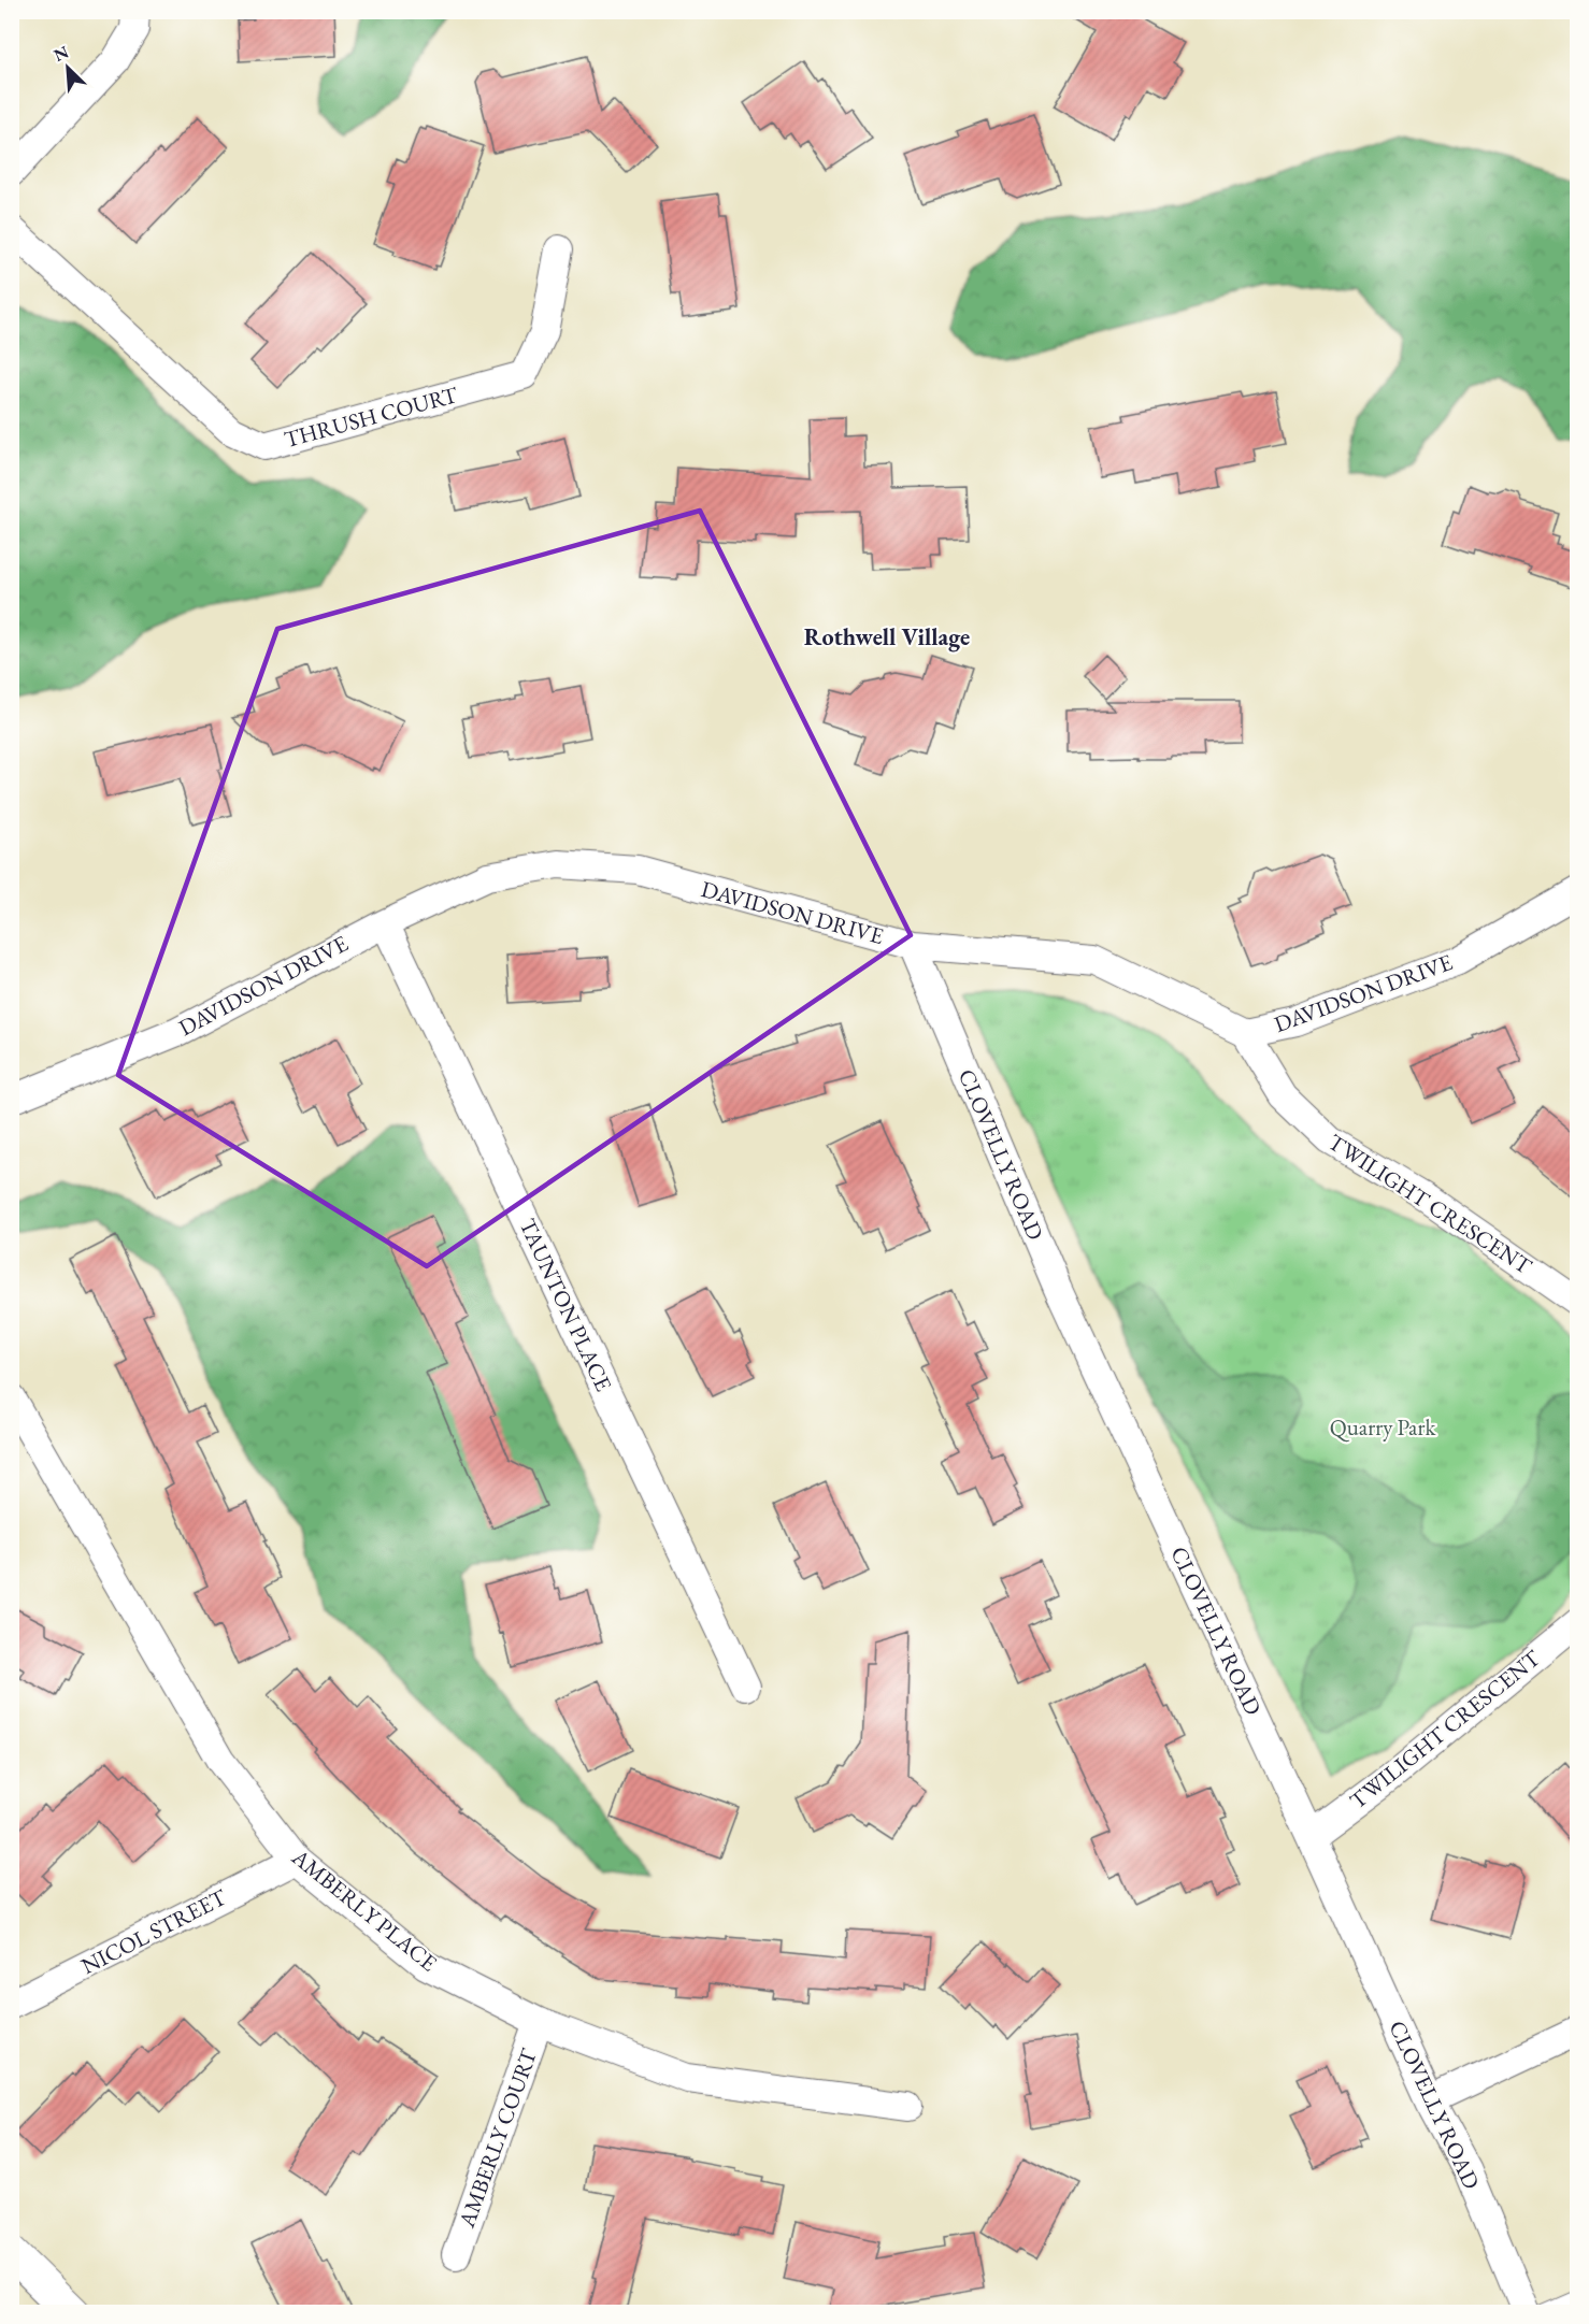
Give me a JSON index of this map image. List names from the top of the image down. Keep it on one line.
{"streets":{"street":["THRUSH COURT","DAVIDSON DRIVE","CLOVELLY ROAD","TWILIGHT CRESCENT","TAUNTON PLACE","AMBERLY PLACE","NICOL STREET","AMBERLY COURT"]},"crossings":[["DAVIDSON DRIVE","CLOVELLY ROAD"],["DAVIDSON DRIVE","TWILIGHT CRESCENT"],["DAVIDSON DRIVE","TAUNTON PLACE"],["CLOVELLY ROAD","TWILIGHT CRESCENT"],["AMBERLY PLACE","NICOL STREET"],["AMBERLY PLACE","AMBERLY COURT"]],"districts":["Rothwell Village"],"parks":["Quarry Park"],"north":"top left"}
